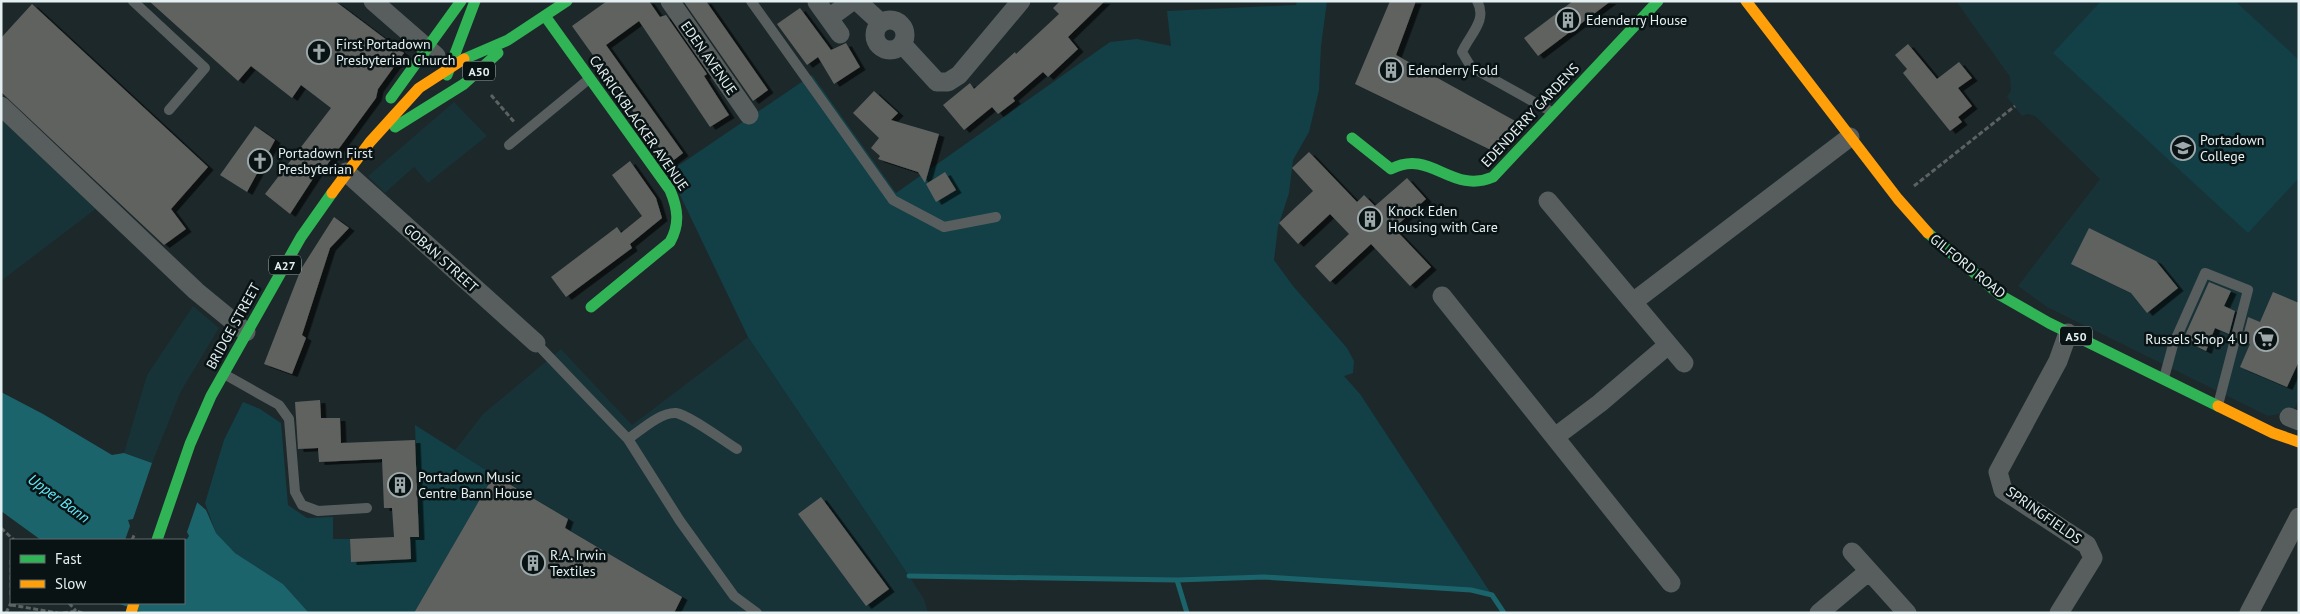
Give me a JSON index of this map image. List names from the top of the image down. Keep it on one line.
{"streets":{"main road":["A50","EDENDERRY GARDENS","CARRICKBLACKER AVENUE","A27","GILFORD ROAD","BRIDGE STREET"],"street":["EDEN AVENUE","GOBAN STREET","SPRINGFIELDS"]},"crossings":[["A50","CARRICKBLACKER AVENUE"],["A50","BRIDGE STREET"],["GOBAN STREET","BRIDGE STREET"],["GILFORD ROAD","SPRINGFIELDS"]],"water":["Upper Bann"],"places":{"building":["Edenderry House","Edenderry Fold","Knock Eden Housing with Care","Portadown Music Centre Bann House","R.A. Irwin Textiles"],"church":["First Portadown Presbyterian Church","Portadown First Presbyterian"],"school or university":["Portadown College"],"supermarket":["Russels Shop 4 U"]},"legend":["Fast","Slow"]}
